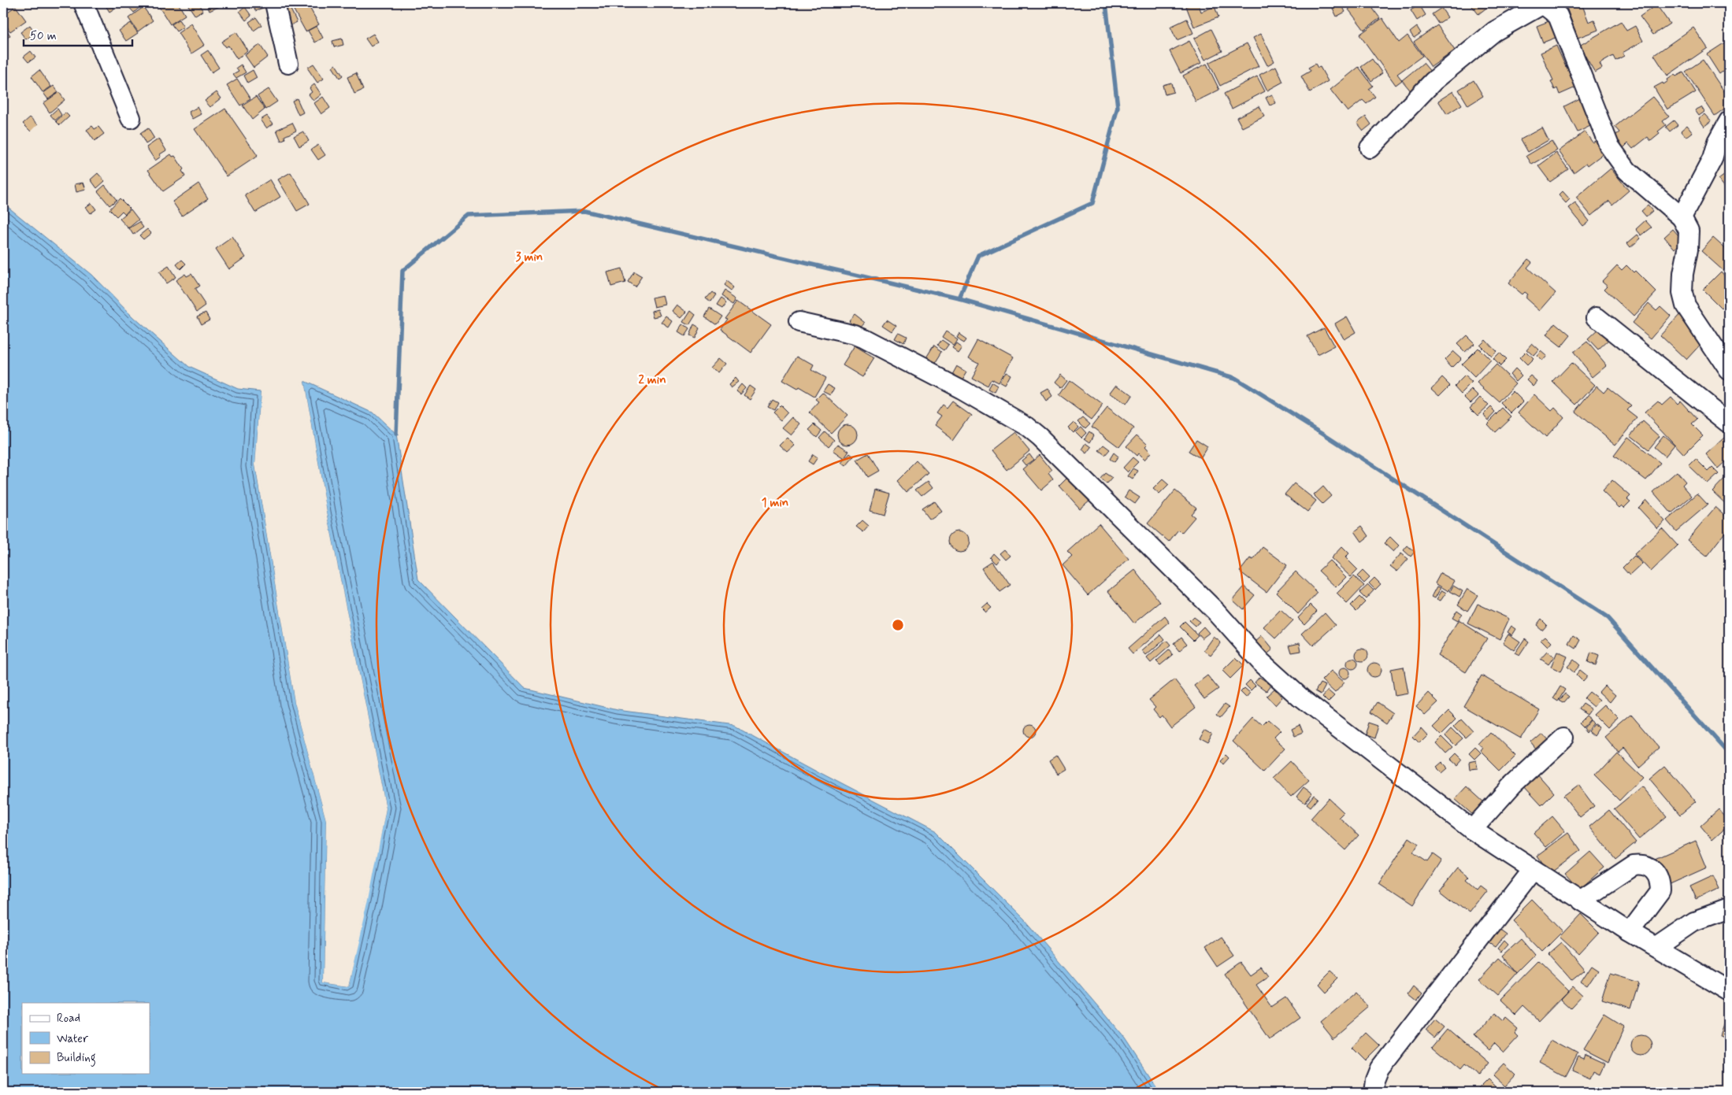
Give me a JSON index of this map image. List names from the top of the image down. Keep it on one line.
{"legend":["Road","Water","Building"],"scale_bar":"50 m","rings":["3 min","2 min","1 min"]}
